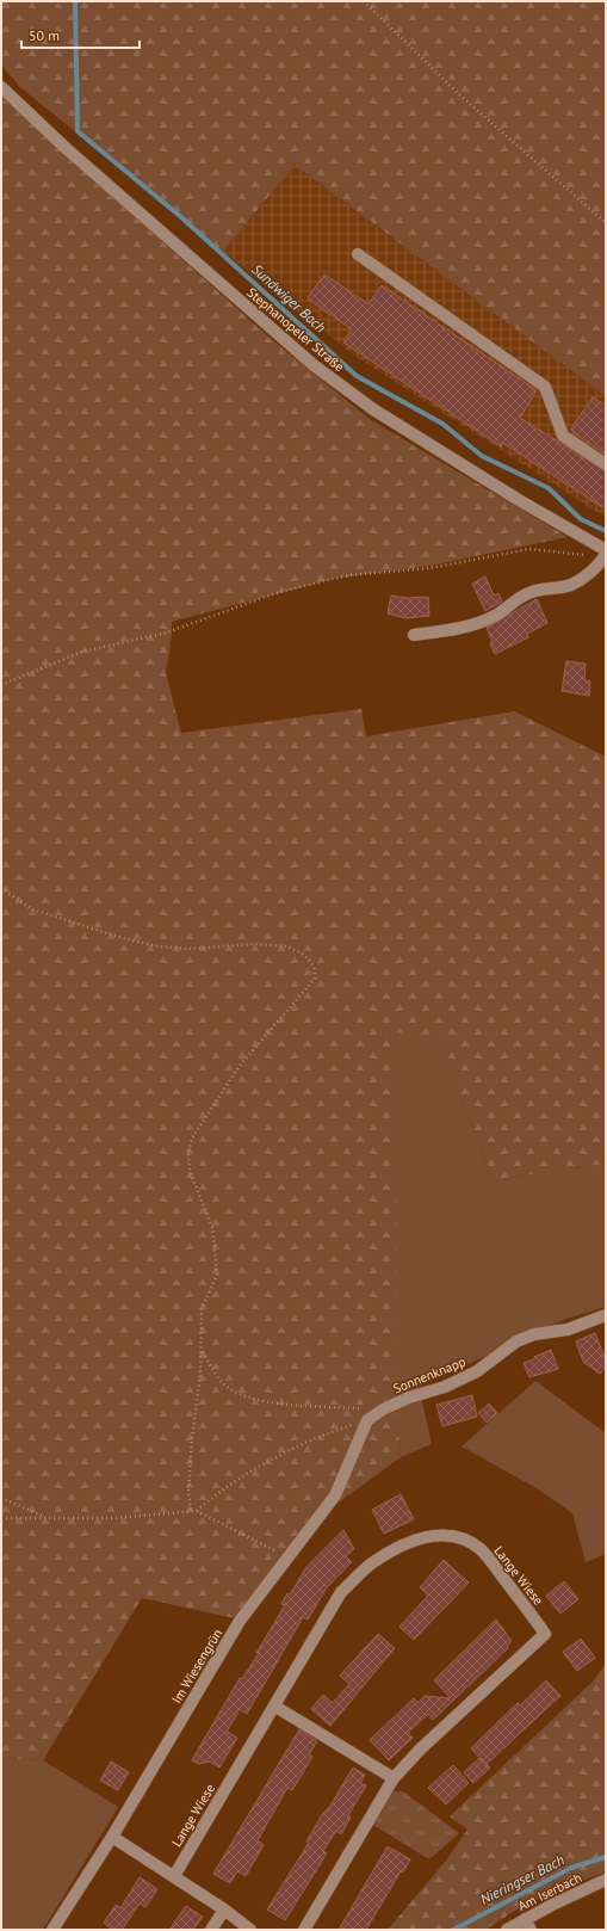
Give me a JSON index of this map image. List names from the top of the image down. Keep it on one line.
{"streets":{"street":["Stephanopeler Straße","Sonnenknapp","Lange Wiese","Im Wiesengrün","Am Iserbach"]},"crossings":[["Sonnenknapp","Im Wiesengrün"]],"water":["Sundwiger Bach","Nieringser Bach"],"scale_bar":"50 m"}
